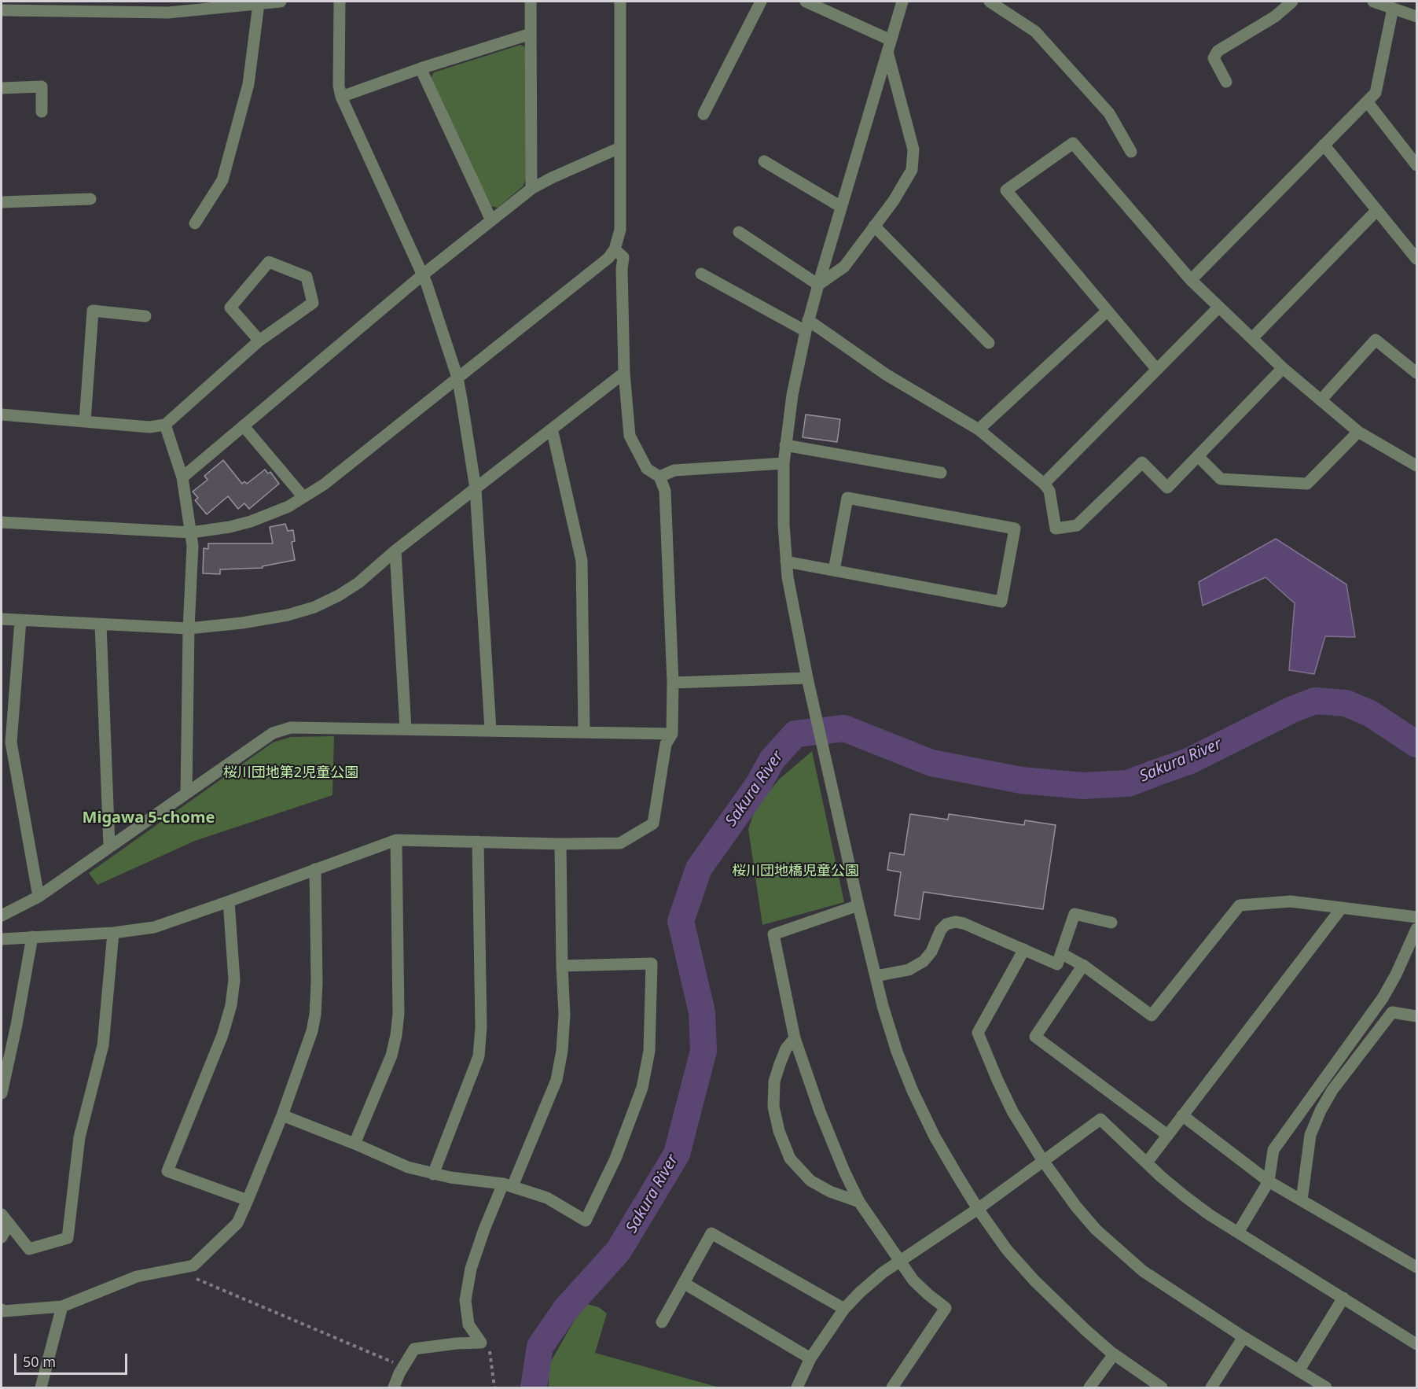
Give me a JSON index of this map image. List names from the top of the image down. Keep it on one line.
{"districts":["Migawa 5-chome"],"water":["Sakura River"],"parks":["桜川団地第2児童公園","桜川団地橋児童公園"],"scale_bar":"50 m"}
